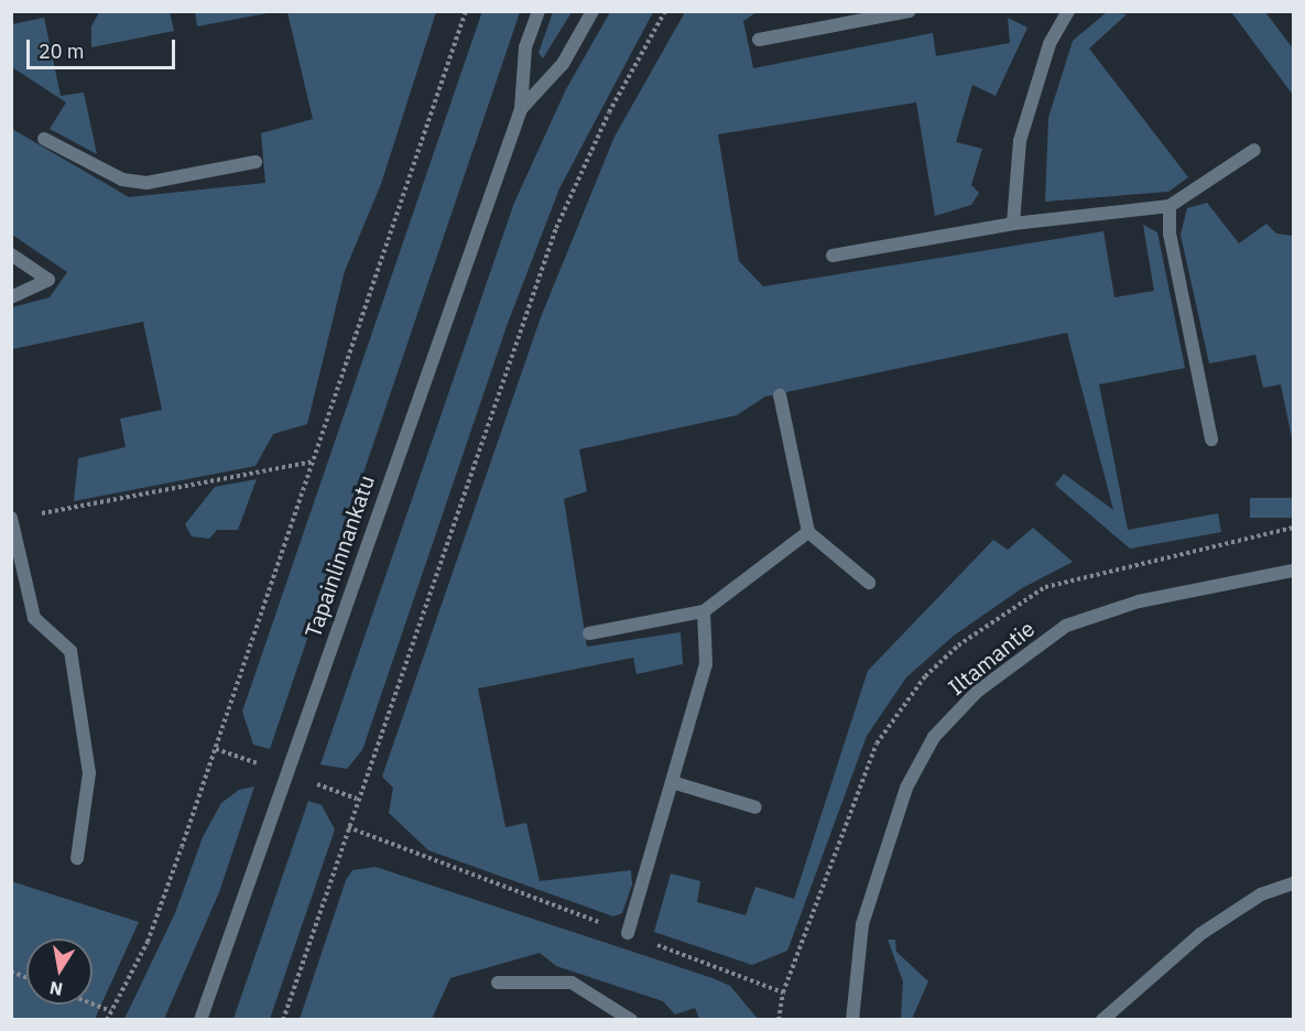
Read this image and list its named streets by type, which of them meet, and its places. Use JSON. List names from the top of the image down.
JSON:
{
  "streets": {
    "street": ["Tapainlinnankatu", "Iltamantie"]
  },
  "scale_bar": "20 m",
  "north": "bottom"
}
